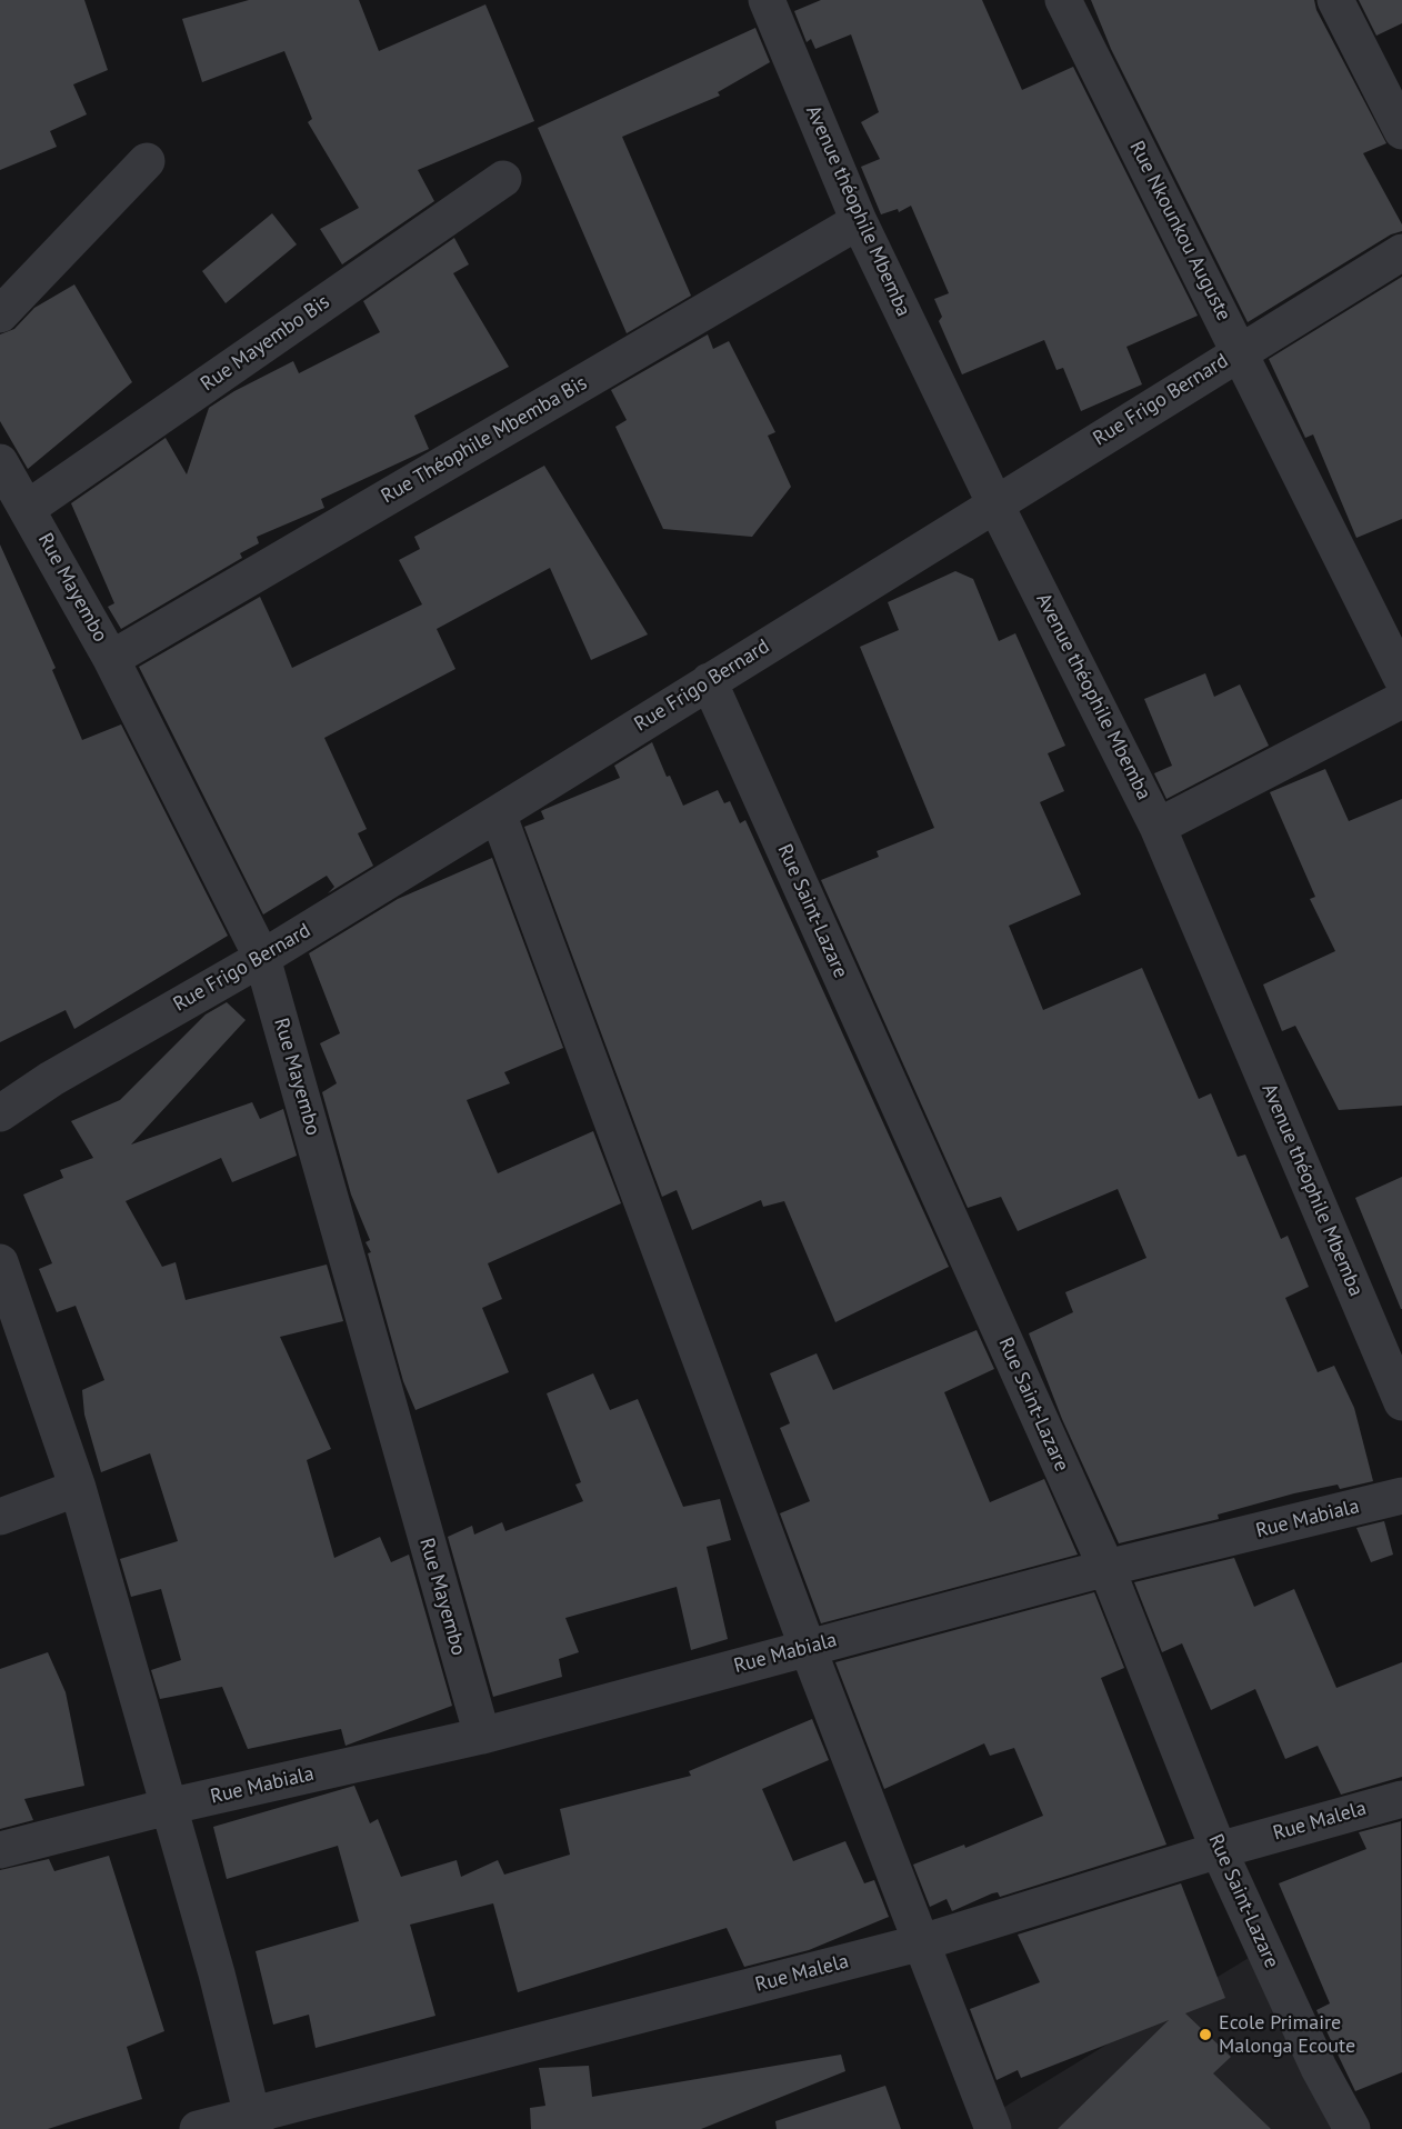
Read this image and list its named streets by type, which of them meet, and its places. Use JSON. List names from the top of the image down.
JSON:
{
  "streets": {
    "street": [
      "Avenue théophile Mbemba",
      "Rue Nkounkou Auguste",
      "Rue Mayembo Bis",
      "Rue Frigo Bernard",
      "Rue Théophile Mbemba Bis",
      "Rue Mayembo",
      "Rue Saint-Lazare",
      "Rue Mabiala",
      "Rue Malela"
    ]
  },
  "crossings": [
    ["Avenue théophile Mbemba", "Rue Frigo Bernard"],
    ["Avenue théophile Mbemba", "Rue Théophile Mbemba Bis"],
    ["Rue Nkounkou Auguste", "Rue Frigo Bernard"],
    ["Rue Mayembo Bis", "Rue Mayembo"],
    ["Rue Frigo Bernard", "Rue Mayembo"],
    ["Rue Frigo Bernard", "Rue Saint-Lazare"],
    ["Rue Théophile Mbemba Bis", "Rue Mayembo"],
    ["Rue Mayembo", "Rue Mabiala"],
    ["Rue Saint-Lazare", "Rue Mabiala"],
    ["Rue Saint-Lazare", "Rue Malela"]
  ],
  "places": ["Ecole Primaire Malonga Ecoute"]
}
